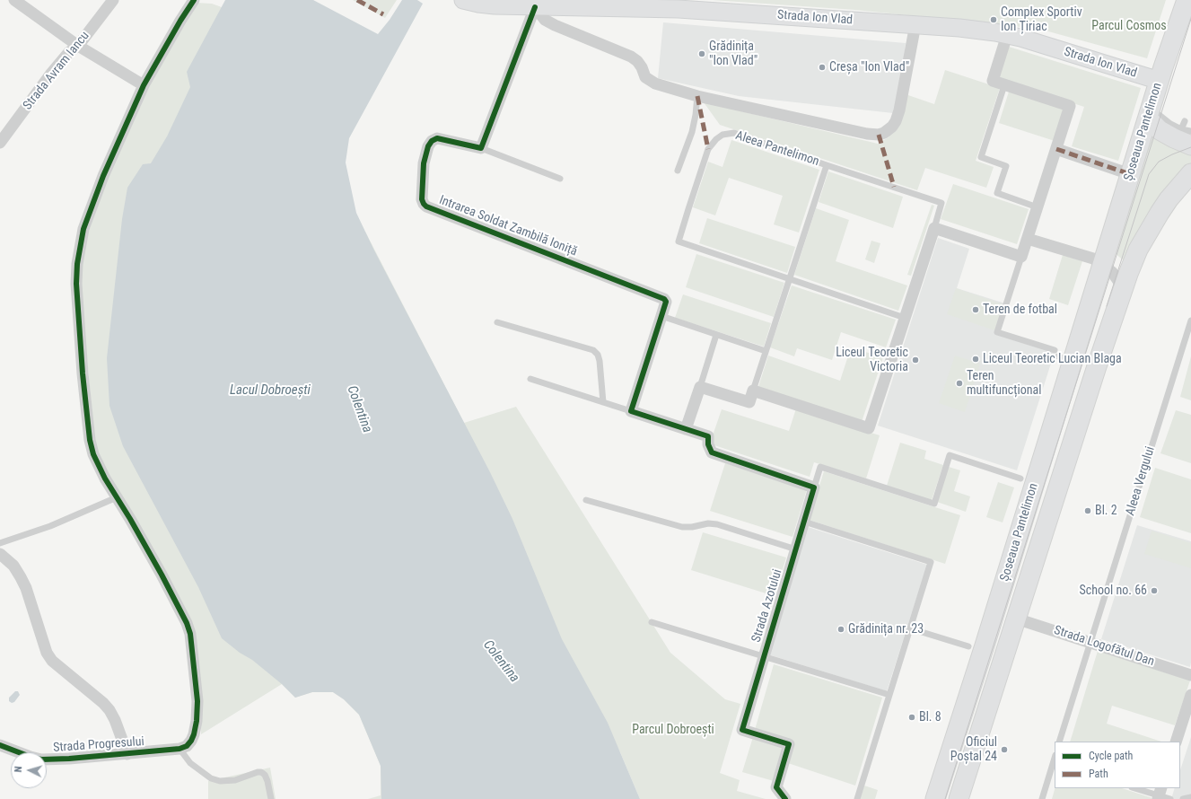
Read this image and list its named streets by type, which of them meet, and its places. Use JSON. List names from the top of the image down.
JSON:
{
  "streets": {
    "main road": ["Șoseaua Pantelimon"],
    "street": [
      "Strada Ion Vlad",
      "Strada Avram Iancu",
      "Aleea Pantelimon",
      "Intrarea Soldat Zambilă Ioniță",
      "Strada Azotului",
      "Strada Logofătul Dan",
      "Strada Progresului"
    ],
    "lane": ["Aleea Vergului"]
  },
  "crossings": [
    ["Strada Ion Vlad", "Șoseaua Pantelimon"],
    ["Șoseaua Pantelimon", "Strada Logofătul Dan"],
    ["Aleea Vergului", "Strada Logofătul Dan"]
  ],
  "water": ["Lacul Dobroești", "Colentina"],
  "parks": ["Parcul Cosmos", "Parcul Dobroești"],
  "places": [
    "Complex Sportiv Ion Țiriac",
    "Grădinița \"Ion Vlad\"",
    "Creșa \"Ion Vlad\"",
    "Teren de fotbal",
    "Liceul Teoretic Lucian Blaga",
    "Liceul Teoretic Victoria",
    "Teren multifuncțional",
    "Bl. 2",
    "School no. 66",
    "Grădinița nr. 23",
    "Bl. 8",
    "Oficiul Poștal 24"
  ],
  "legend": ["Cycle path", "Path"],
  "north": "left"
}
